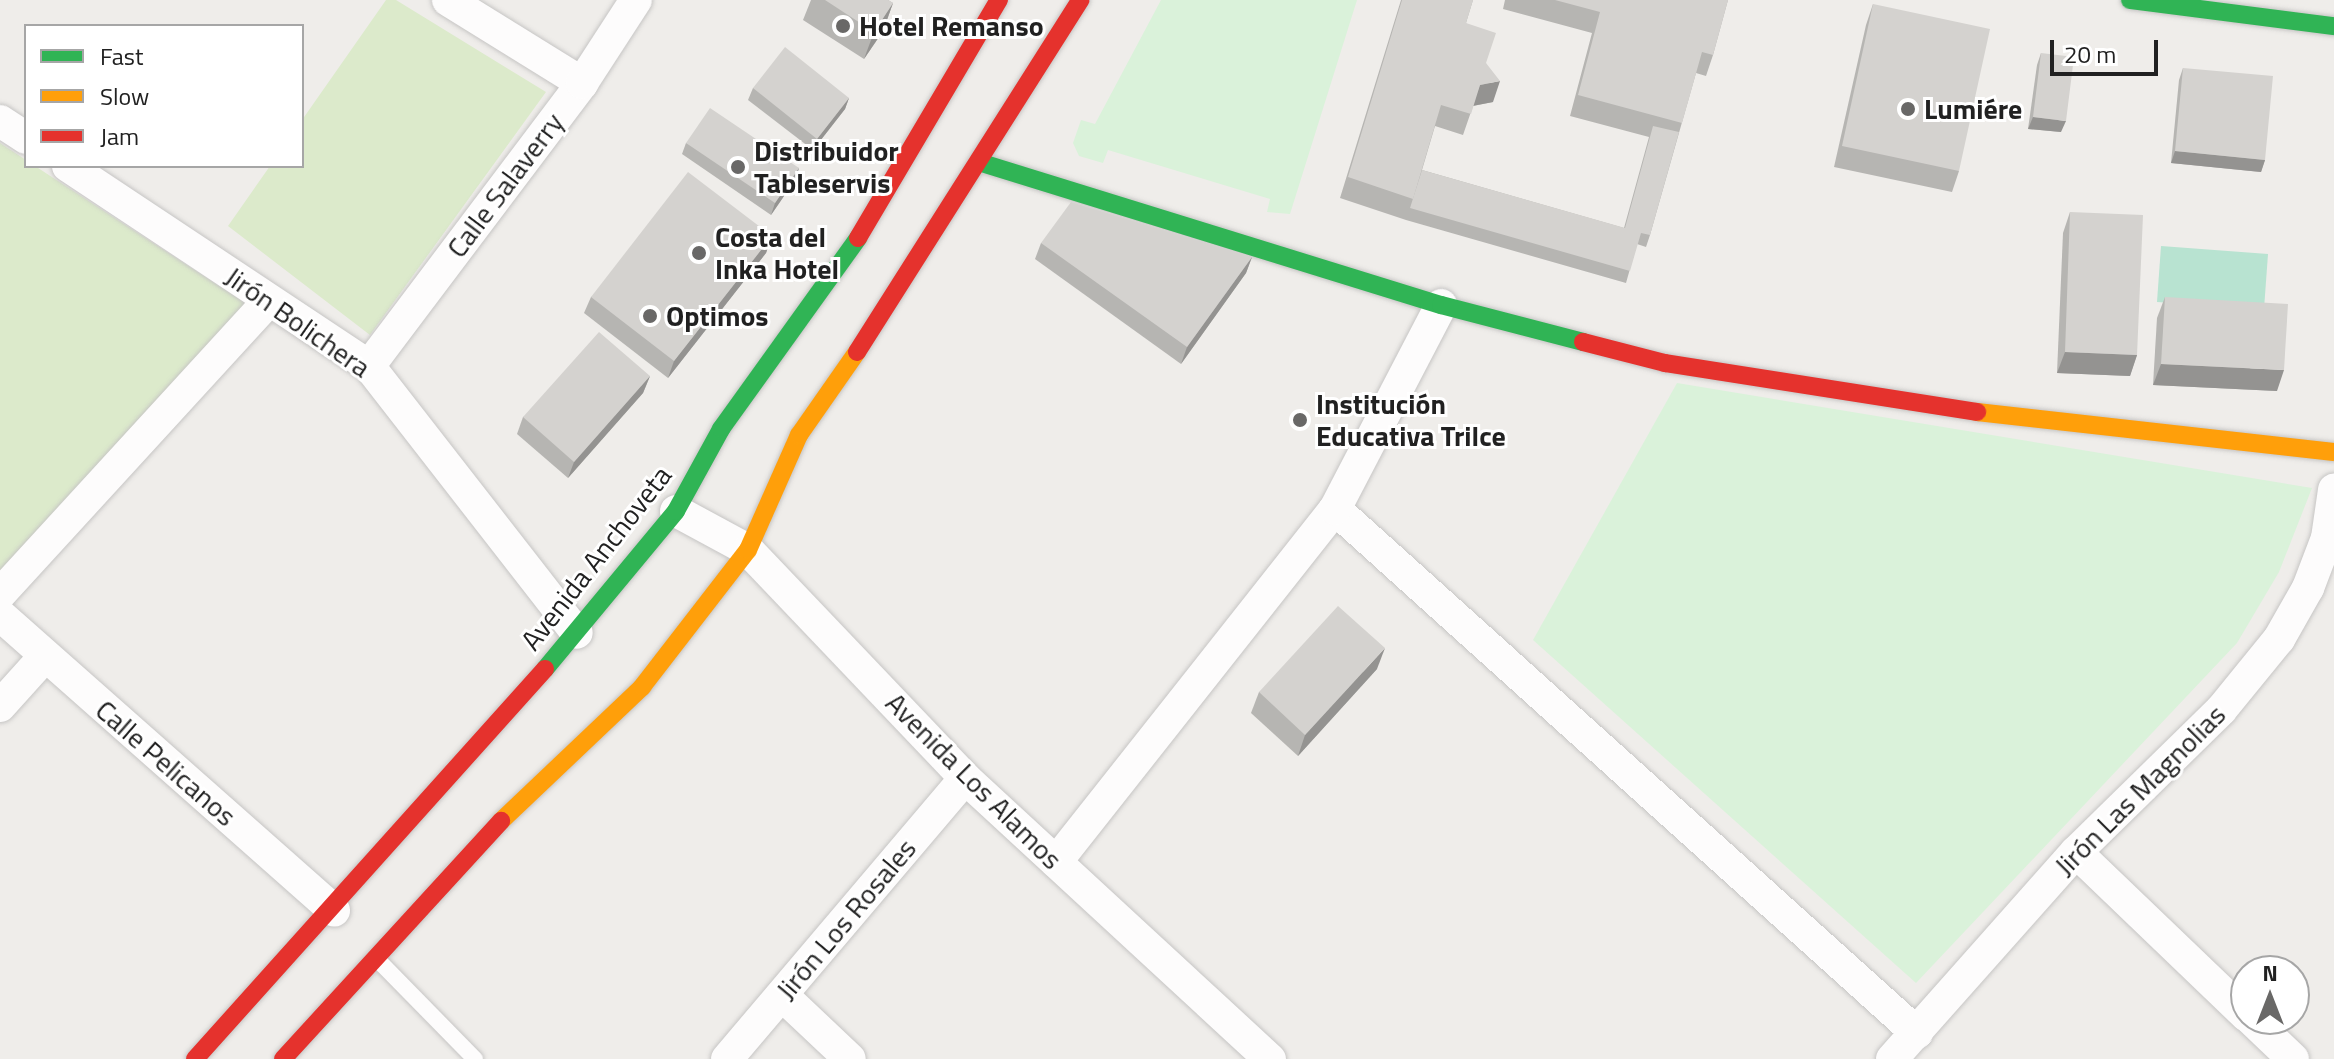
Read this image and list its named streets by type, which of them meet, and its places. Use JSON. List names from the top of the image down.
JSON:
{
  "streets": {
    "main road": ["Avenida Anchoveta"],
    "street": [
      "Calle Salaverry",
      "Jirón Bolichera",
      "Calle Pelicanos",
      "Avenida Los Alamos",
      "Jirón Las Magnolias",
      "Jirón Los Rosales"
    ]
  },
  "crossings": [
    ["Calle Salaverry", "Jirón Bolichera"],
    ["Jirón Bolichera", "Avenida Anchoveta"],
    ["Avenida Anchoveta", "Calle Pelicanos"],
    ["Avenida Anchoveta", "Avenida Los Alamos"],
    ["Avenida Los Alamos", "Jirón Los Rosales"]
  ],
  "places": [
    "Hotel Remanso",
    "Lumiére",
    "Distribuidor Tableservis",
    "Costa del Inka Hotel",
    "Optimos",
    "Institución Educativa Trilce"
  ],
  "legend": ["Fast", "Slow", "Jam"],
  "scale_bar": "20 m",
  "north": "top"
}
